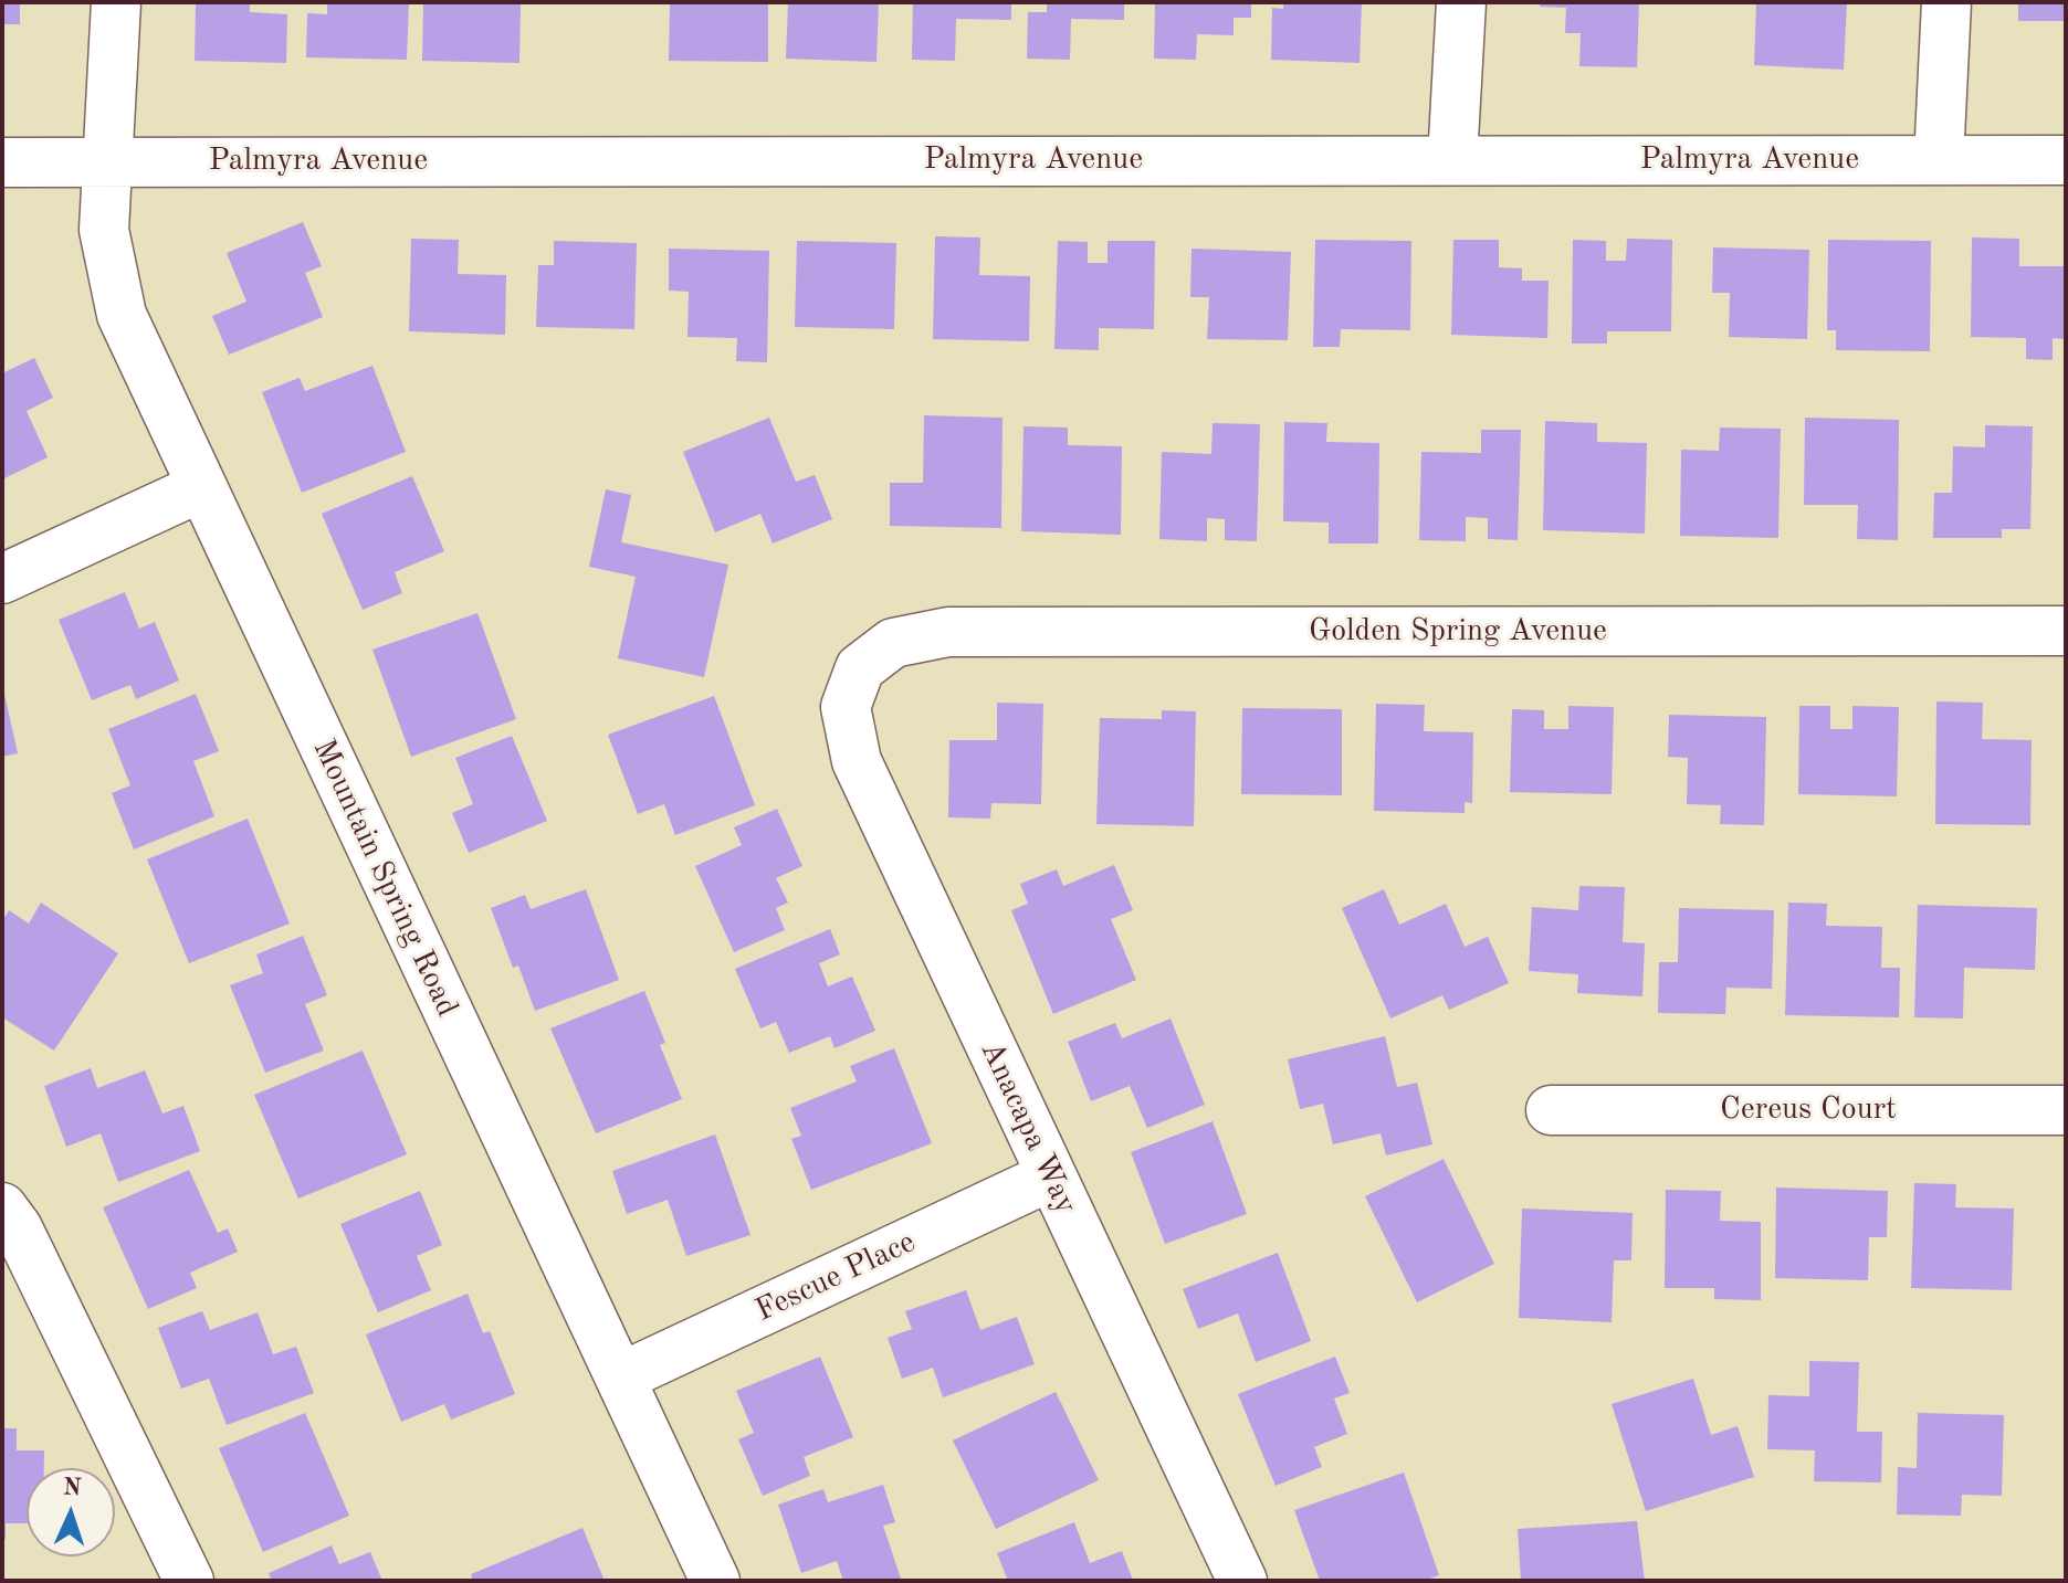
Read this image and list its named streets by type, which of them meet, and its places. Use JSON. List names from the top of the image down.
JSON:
{
  "streets": {
    "street": [
      "Palmyra Avenue",
      "Golden Spring Avenue",
      "Mountain Spring Road",
      "Cereus Court",
      "Anacapa Way",
      "Fescue Place"
    ]
  },
  "crossings": [
    ["Palmyra Avenue", "Mountain Spring Road"],
    ["Golden Spring Avenue", "Anacapa Way"],
    ["Mountain Spring Road", "Fescue Place"],
    ["Anacapa Way", "Fescue Place"]
  ],
  "north": "top"
}
